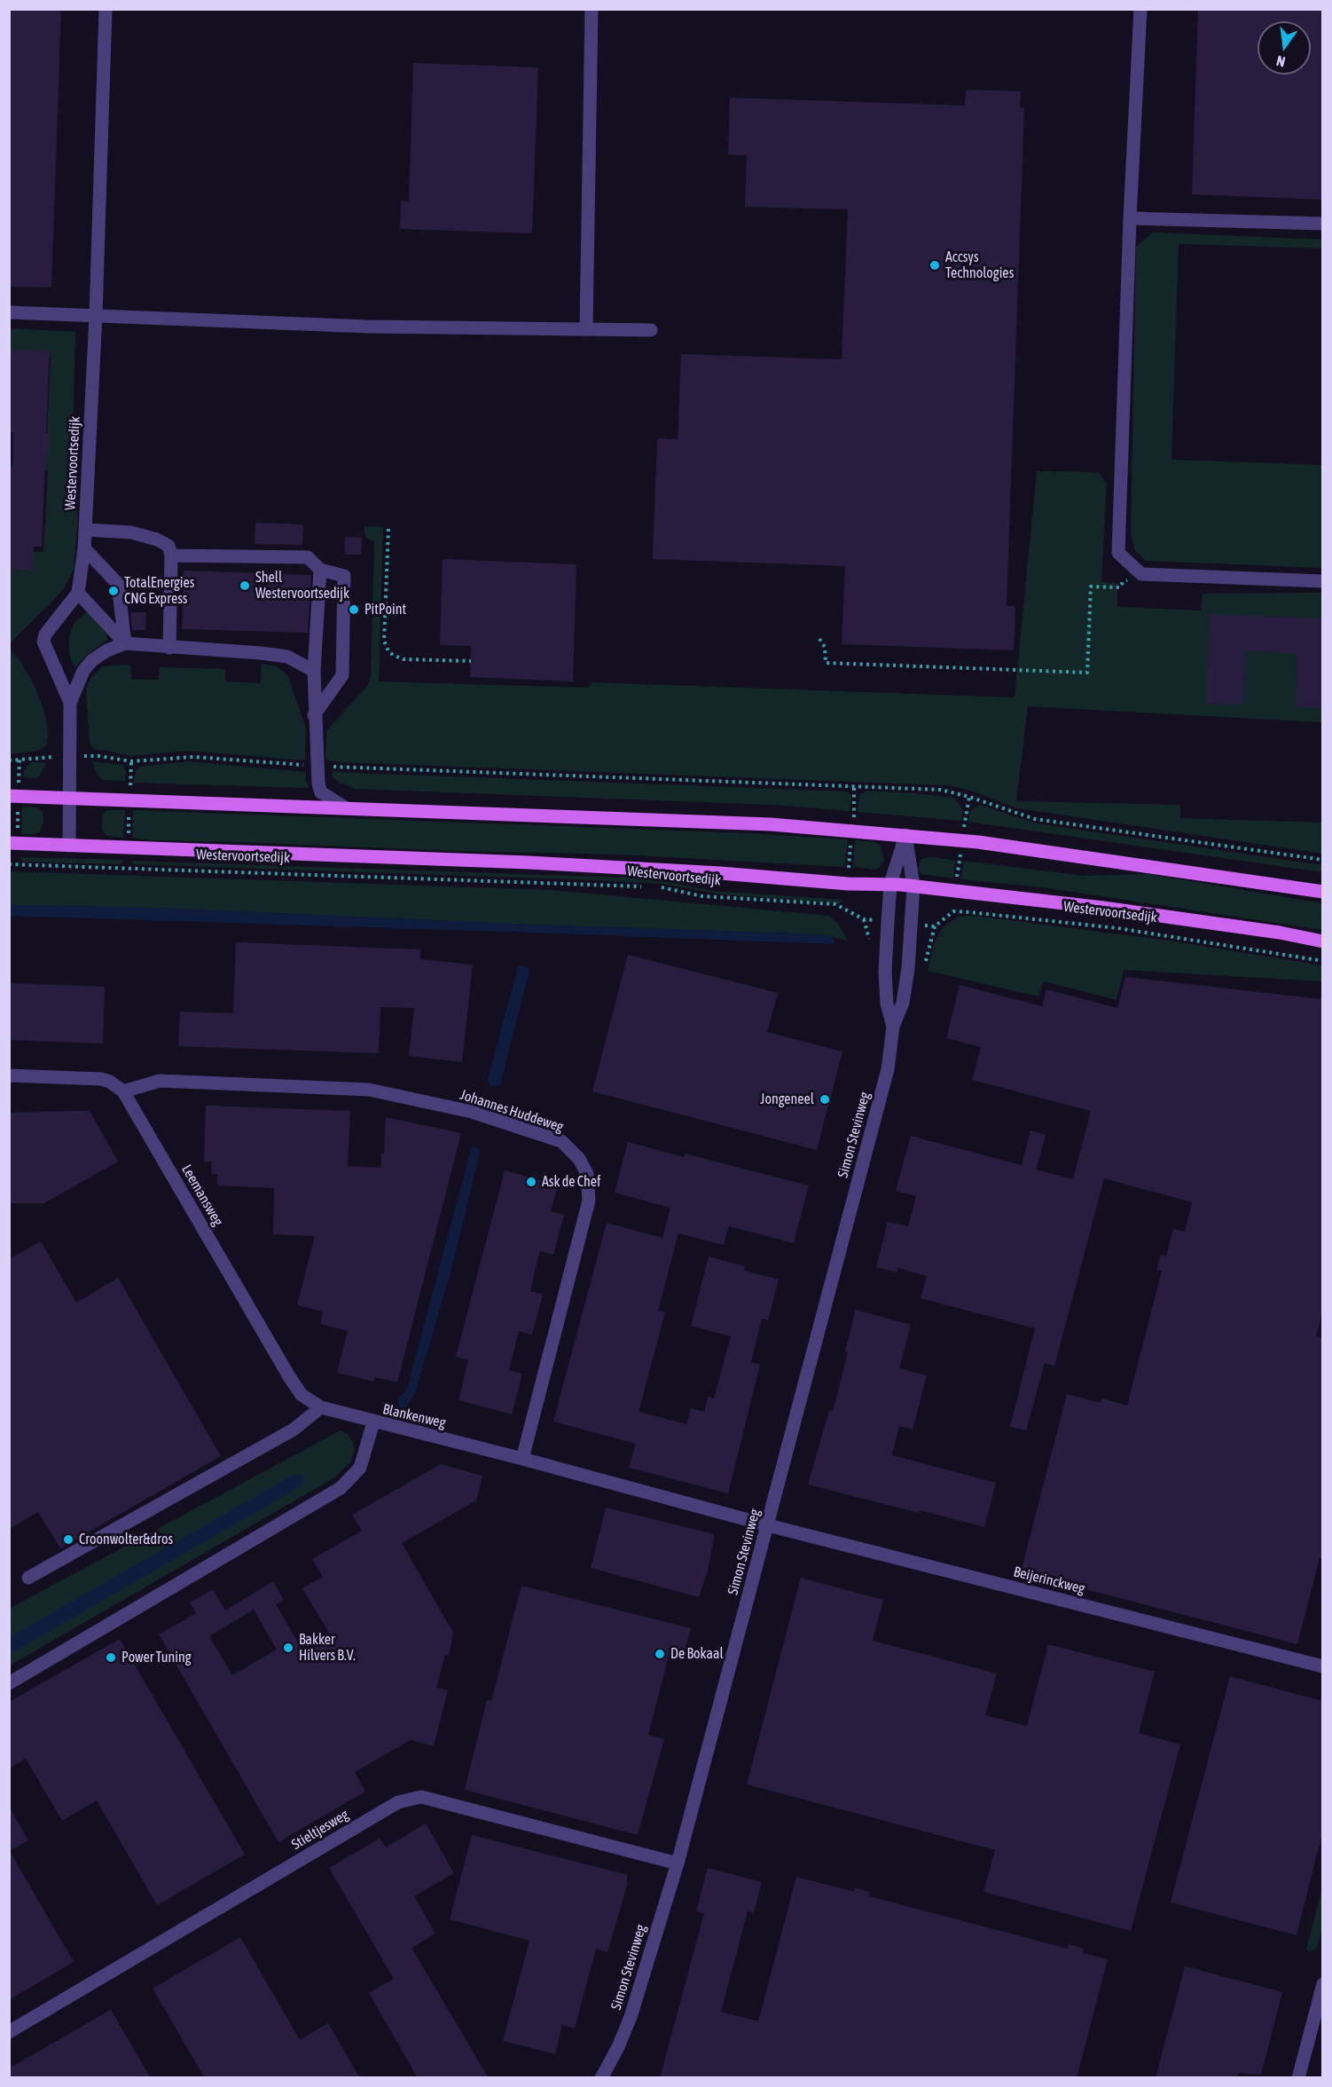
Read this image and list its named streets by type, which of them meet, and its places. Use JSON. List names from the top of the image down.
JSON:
{
  "streets": {
    "main road": ["Westervoortsedijk"],
    "street": [
      "Johannes Huddeweg",
      "Simon Stevinweg",
      "Leemansweg",
      "Blankenweg",
      "Beijerinckweg",
      "Stieltjesweg"
    ]
  },
  "crossings": [
    ["Westervoortsedijk", "Simon Stevinweg"],
    ["Johannes Huddeweg", "Leemansweg"],
    ["Johannes Huddeweg", "Blankenweg"],
    ["Simon Stevinweg", "Blankenweg"],
    ["Simon Stevinweg", "Beijerinckweg"],
    ["Simon Stevinweg", "Stieltjesweg"],
    ["Leemansweg", "Blankenweg"],
    ["Blankenweg", "Beijerinckweg"]
  ],
  "places": [
    "Accsys Technologies",
    "Shell Westervoortsedijk",
    "TotalEnergies CNG Express",
    "PitPoint",
    "Jongeneel",
    "Ask de Chef",
    "Croonwolter&dros",
    "Bakker Hilvers B.V.",
    "De Bokaal",
    "Power Tuning"
  ],
  "north": "bottom"
}
